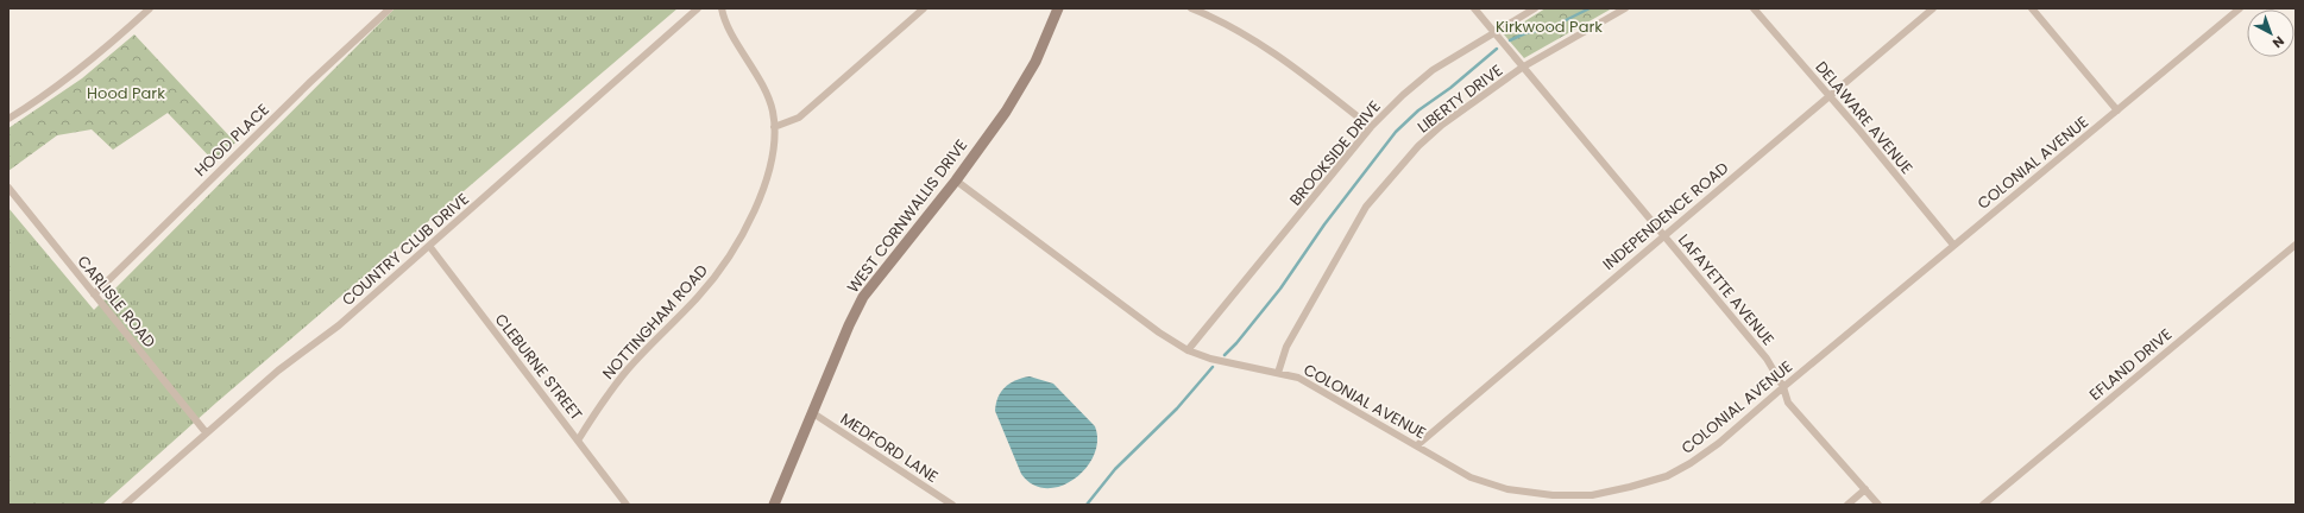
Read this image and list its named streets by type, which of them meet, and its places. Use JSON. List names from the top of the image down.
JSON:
{
  "streets": {
    "street": [
      "LIBERTY DRIVE",
      "DELAWARE AVENUE",
      "HOOD PLACE",
      "BROOKSIDE DRIVE",
      "COLONIAL AVENUE",
      "WEST CORNWALLIS DRIVE",
      "INDEPENDENCE ROAD",
      "COUNTRY CLUB DRIVE",
      "LAFAYETTE AVENUE",
      "CARLISLE ROAD",
      "NOTTINGHAM ROAD",
      "EFLAND DRIVE",
      "CLEBURNE STREET",
      "MEDFORD LANE"
    ]
  },
  "crossings": [
    ["LIBERTY DRIVE", "COLONIAL AVENUE"],
    ["LIBERTY DRIVE", "LAFAYETTE AVENUE"],
    ["DELAWARE AVENUE", "COLONIAL AVENUE"],
    ["DELAWARE AVENUE", "INDEPENDENCE ROAD"],
    ["HOOD PLACE", "CARLISLE ROAD"],
    ["BROOKSIDE DRIVE", "COLONIAL AVENUE"],
    ["BROOKSIDE DRIVE", "LAFAYETTE AVENUE"],
    ["COLONIAL AVENUE", "WEST CORNWALLIS DRIVE"],
    ["COLONIAL AVENUE", "INDEPENDENCE ROAD"],
    ["COLONIAL AVENUE", "LAFAYETTE AVENUE"],
    ["WEST CORNWALLIS DRIVE", "MEDFORD LANE"],
    ["INDEPENDENCE ROAD", "LAFAYETTE AVENUE"],
    ["COUNTRY CLUB DRIVE", "CARLISLE ROAD"],
    ["COUNTRY CLUB DRIVE", "CLEBURNE STREET"],
    ["NOTTINGHAM ROAD", "CLEBURNE STREET"]
  ],
  "parks": ["Kirkwood Park", "Hood Park"],
  "north": "bottom right"
}
